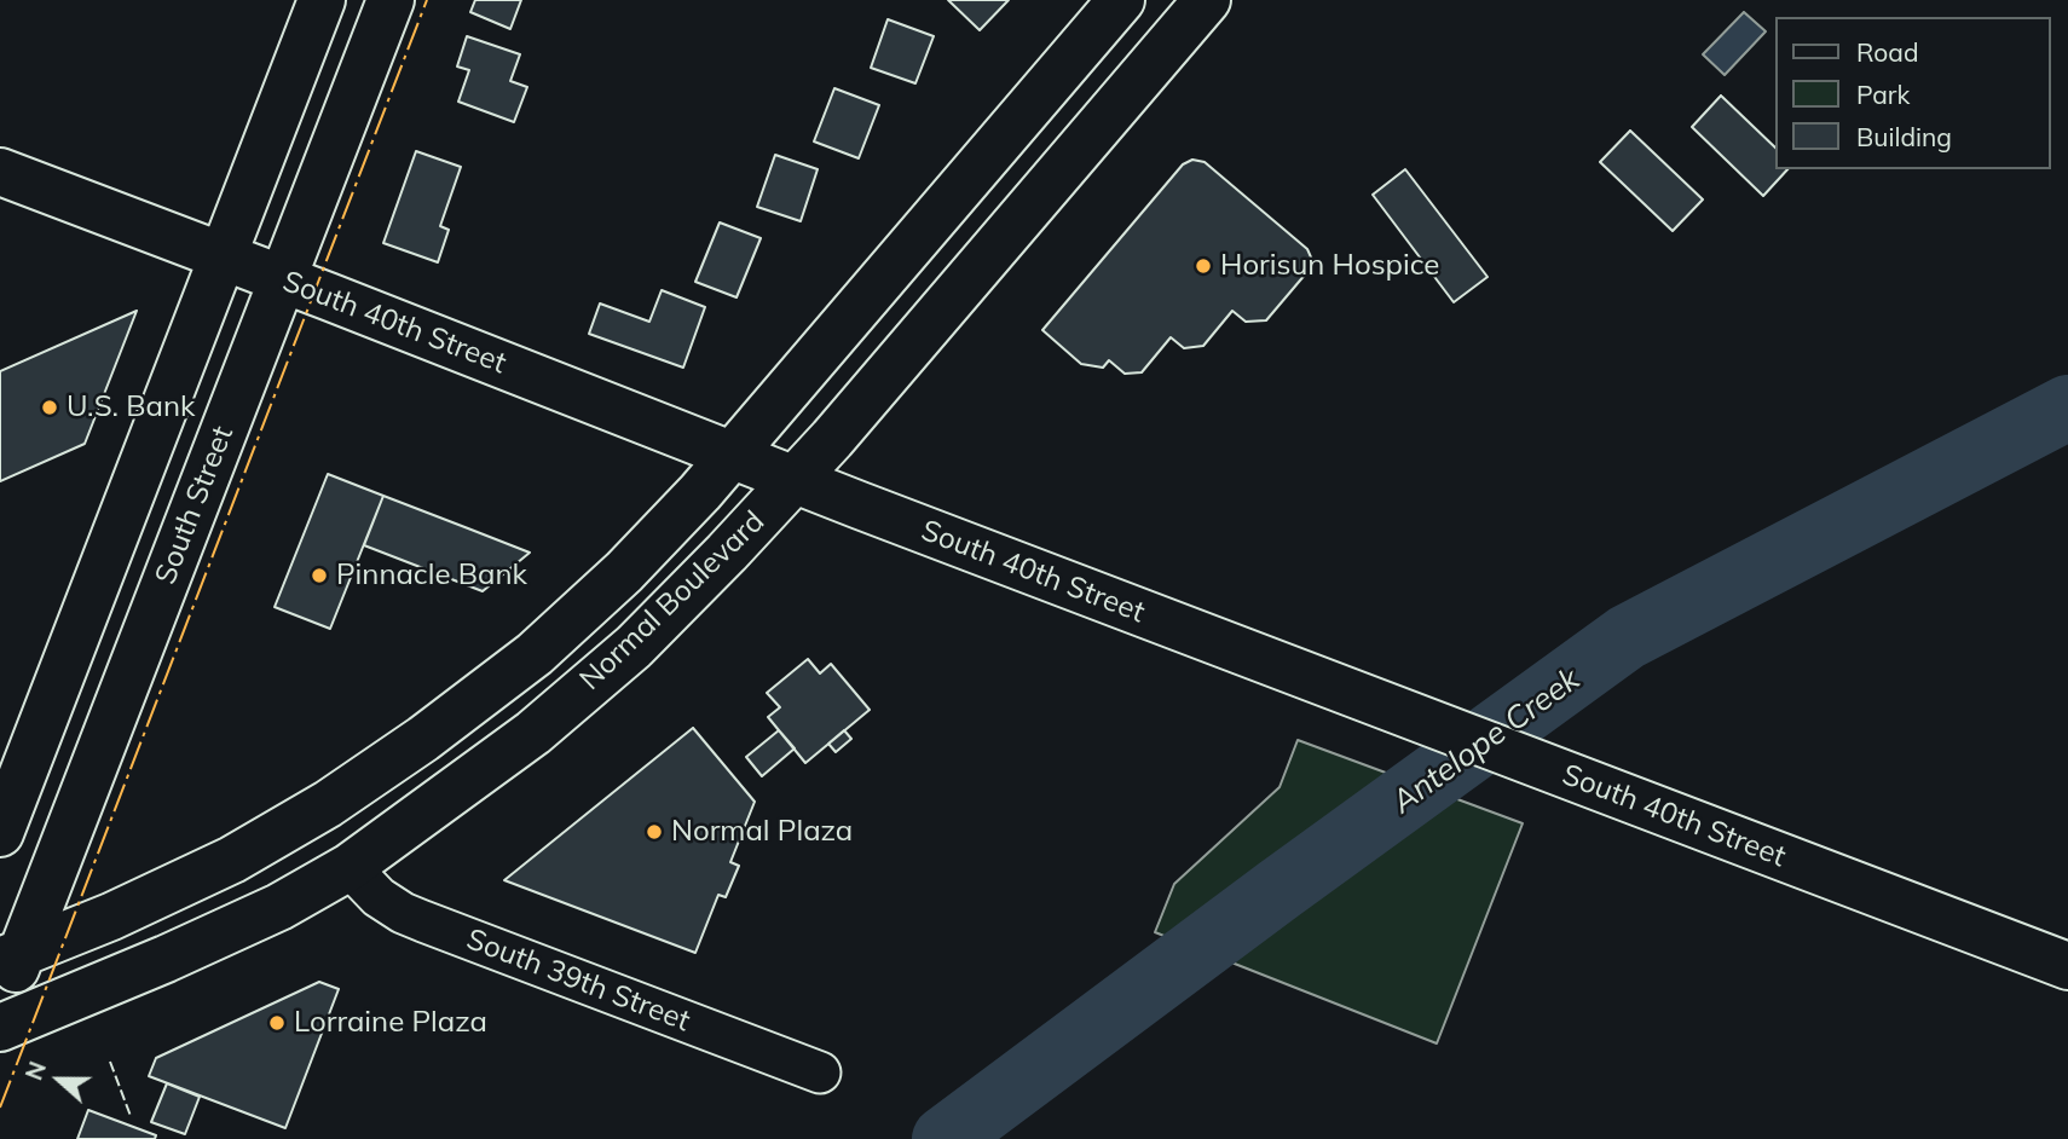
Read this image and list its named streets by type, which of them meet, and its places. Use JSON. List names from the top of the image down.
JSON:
{
  "streets": {
    "main road": ["South 40th Street", "South Street", "Normal Boulevard"],
    "street": ["South 39th Street"]
  },
  "crossings": [
    ["South 40th Street", "South Street"],
    ["South 40th Street", "Normal Boulevard"],
    ["South Street", "Normal Boulevard"],
    ["Normal Boulevard", "South 39th Street"]
  ],
  "water": ["Antelope Creek"],
  "places": [
    "Horisun Hospice",
    "U.S. Bank",
    "Pinnacle Bank",
    "Normal Plaza",
    "Lorraine Plaza"
  ],
  "legend": ["Road", "Park", "Building"],
  "north": "left"
}
